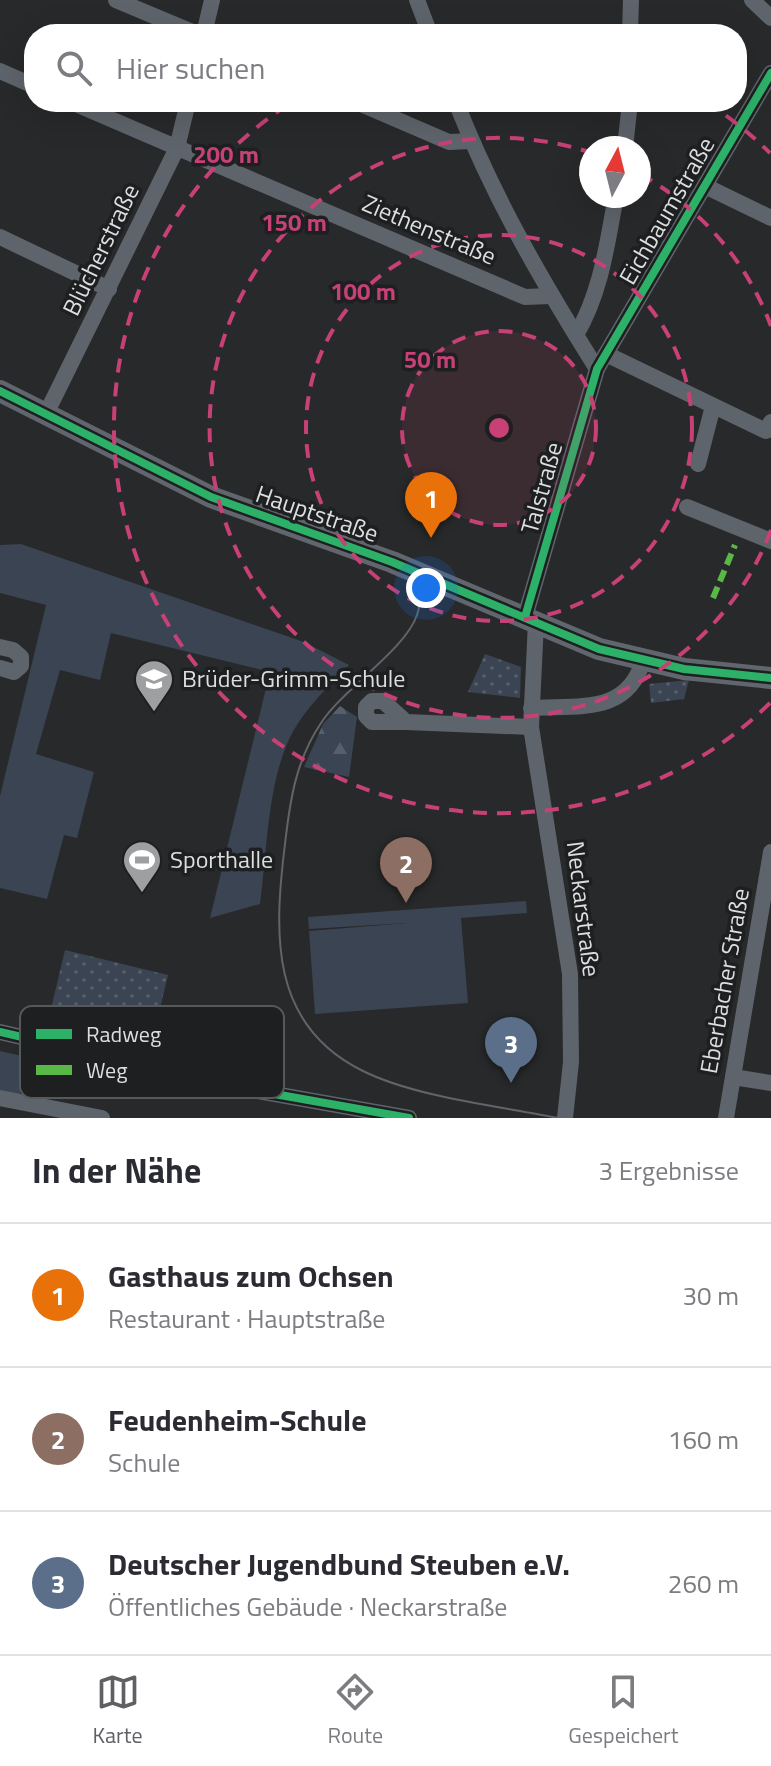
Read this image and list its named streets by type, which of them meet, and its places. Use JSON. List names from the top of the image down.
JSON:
{
  "streets": {
    "street": [
      "Eichbaumstraße",
      "Ziethenstraße",
      "Blücherstraße",
      "Talstraße",
      "Hauptstraße",
      "Neckarstraße",
      "Eberbacher Straße"
    ]
  },
  "crossings": [
    ["Eichbaumstraße", "Talstraße"],
    ["Ziethenstraße", "Blücherstraße"],
    ["Blücherstraße", "Hauptstraße"],
    ["Talstraße", "Hauptstraße"],
    ["Talstraße", "Neckarstraße"],
    ["Hauptstraße", "Neckarstraße"]
  ],
  "places": {
    "school or university": ["Brüder-Grimm-Schule"],
    "sports": ["Sporthalle"]
  },
  "legend": ["Radweg", "Weg"],
  "north": "top",
  "page": {
    "search": "Hier suchen",
    "pins": ["1", "2", "3"],
    "heading": ["In der Nähe", "3 Ergebnisse"],
    "list": [
      {
        "mark": "1",
        "name": "Gasthaus zum Ochsen",
        "note": "Restaurant · Hauptstraße",
        "value": "30 m"
      },
      {
        "mark": "2",
        "name": "Feudenheim-Schule",
        "note": "Schule",
        "value": "160 m"
      },
      {
        "mark": "3",
        "name": "Deutscher Jugendbund Steuben e.V.",
        "note": "Öffentliches Gebäude · Neckarstraße",
        "value": "260 m"
      }
    ],
    "nav": ["Karte", "Route", "Gespeichert"]
  },
  "rings": [
    "200 m",
    "150 m",
    "100 m",
    "50 m"
  ]
}
